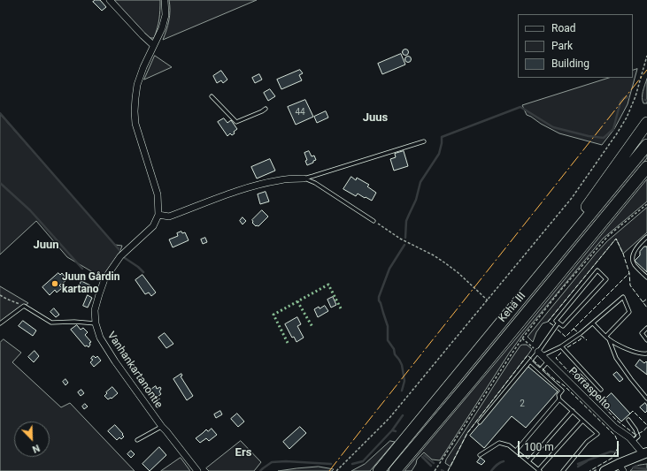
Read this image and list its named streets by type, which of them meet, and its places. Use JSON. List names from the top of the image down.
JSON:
{
  "streets": {
    "highway": ["Kehä III"],
    "street": ["Vanhankartanontie", "Porraspelto"]
  },
  "districts": ["Juus", "Juun", "Ers"],
  "places": ["Juun Gårdin kartano"],
  "house_numbers": ["44", "2"],
  "legend": ["Road", "Park", "Building"],
  "scale_bar": "100 m",
  "north": "bottom right"
}
